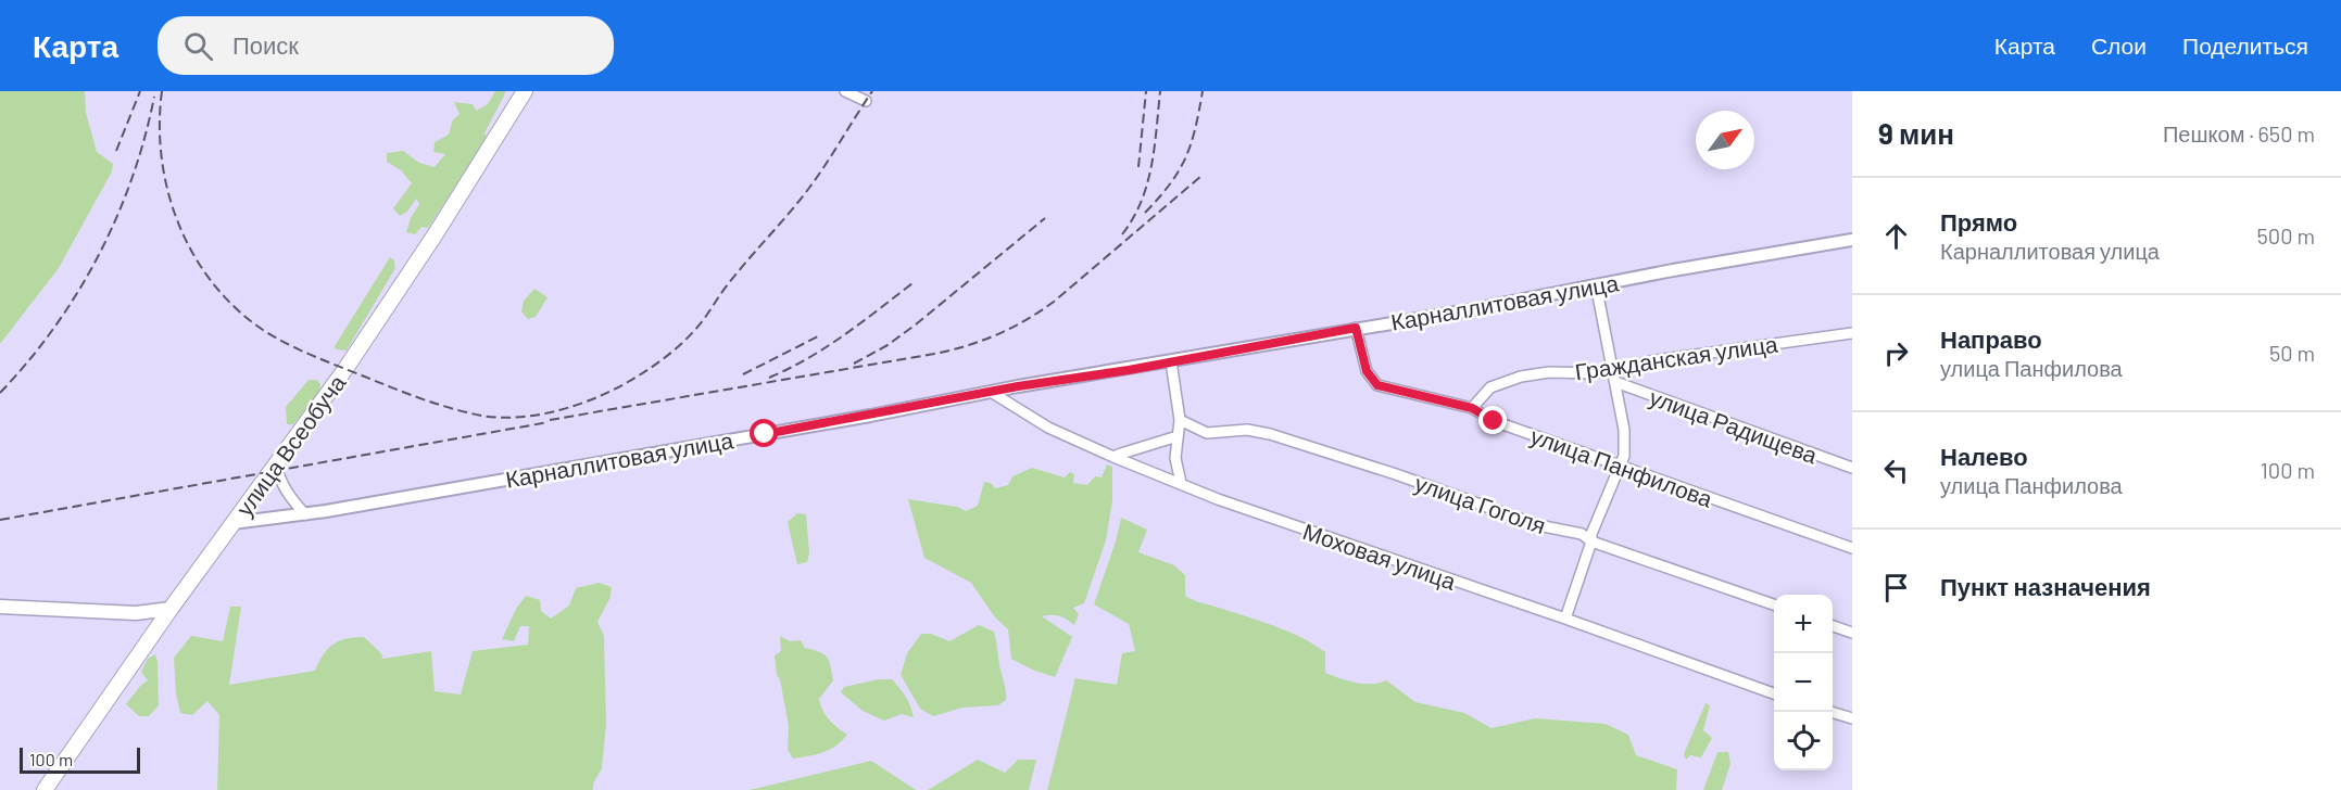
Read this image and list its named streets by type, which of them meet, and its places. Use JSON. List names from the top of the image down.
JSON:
{
  "streets": {
    "main road": ["улица Всеобуча"],
    "street": [
      "Карналлитовая улица",
      "Гражданская улица",
      "улица Радищева",
      "улица Панфилова",
      "улица Гоголя",
      "Моховая улица"
    ]
  },
  "crossings": [
    ["Карналлитовая улица", "улица Всеобуча"],
    ["Карналлитовая улица", "улица Панфилова"],
    ["Карналлитовая улица", "Моховая улица"],
    ["Гражданская улица", "улица Панфилова"]
  ],
  "scale_bar": "100 m",
  "north": "top right",
  "page": {
    "header": "Карта",
    "search": "Поиск",
    "nav": ["Карта", "Слои", "Поделиться"],
    "heading": ["9 мин", "Пешком · 650 m"],
    "list": [
      ["Прямо", "Карналлитовая улица", "500 m"],
      ["Направо", "улица Панфилова", "50 m"],
      ["Налево", "улица Панфилова", "100 m"],
      "Пункт назначения"
    ],
    "map_buttons": ["+", "−"],
    "scale": "100 m"
  }
}
